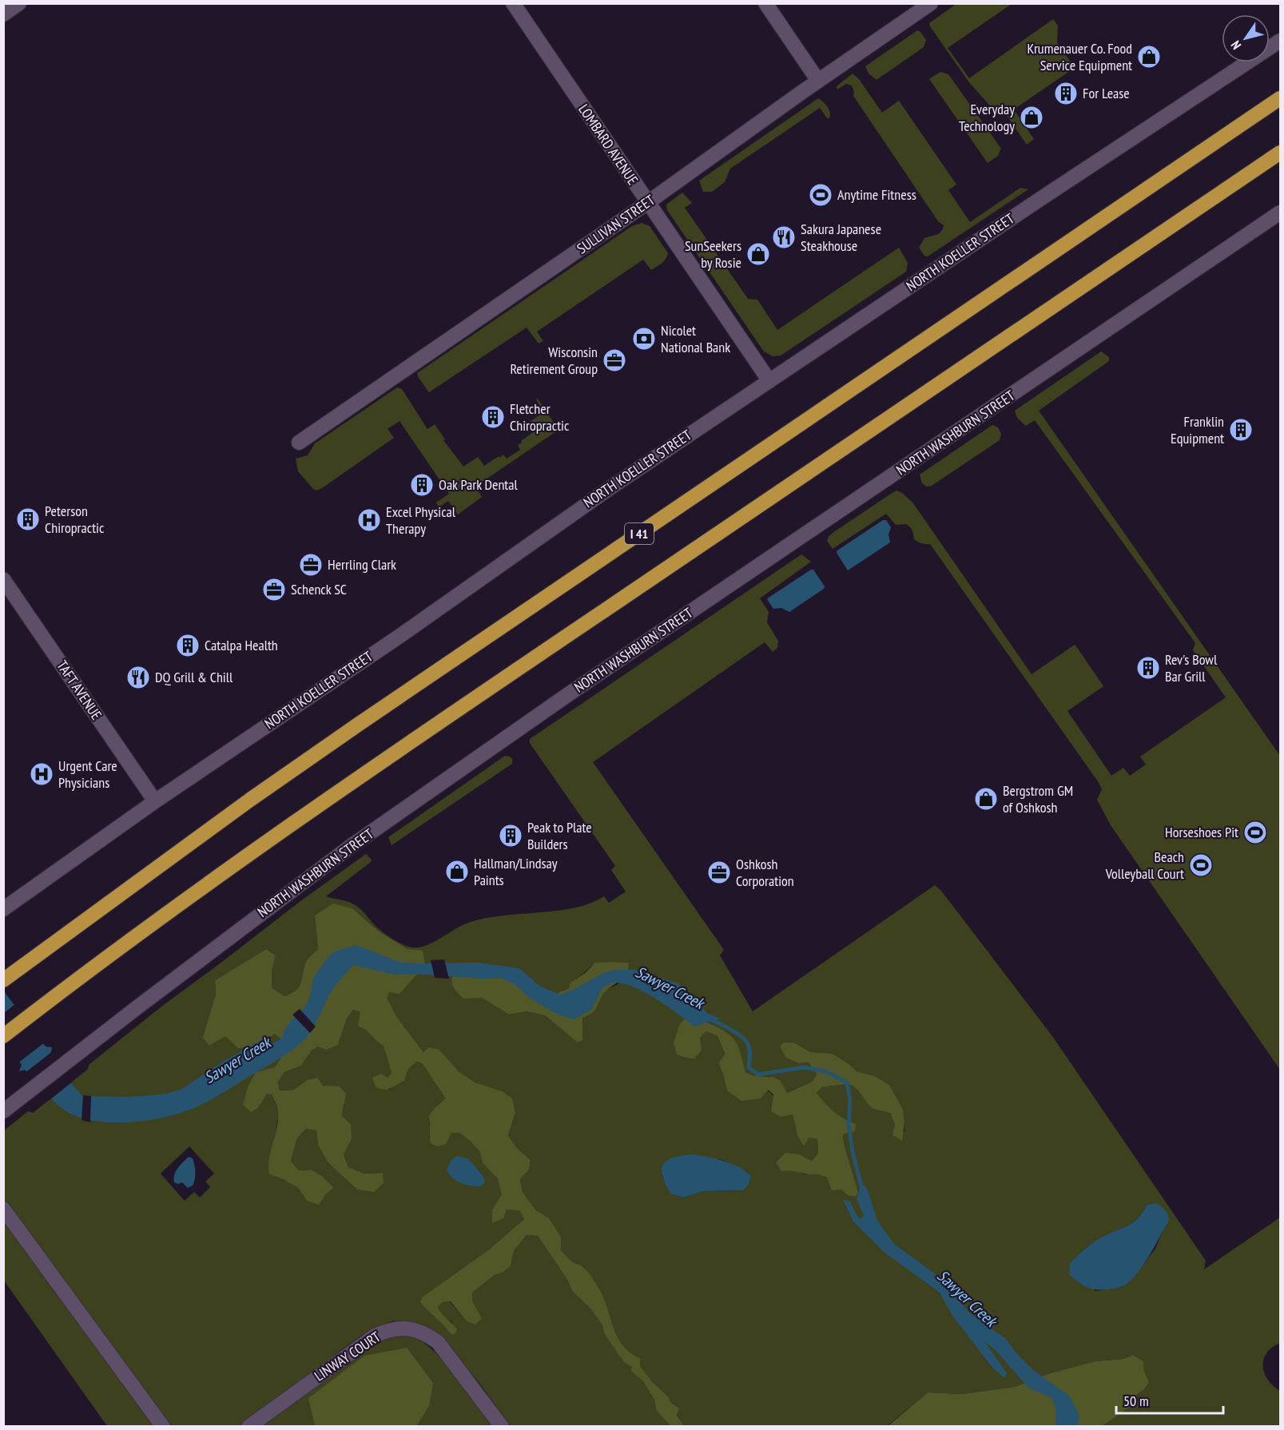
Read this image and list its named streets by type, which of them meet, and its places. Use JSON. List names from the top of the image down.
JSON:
{
  "streets": {
    "highway": ["I 41"],
    "street": [
      "LOMBARD AVENUE",
      "SULLIVAN STREET",
      "NORTH KOELLER STREET",
      "NORTH WASHBURN STREET",
      "TAFT AVENUE",
      "LINWAY COURT"
    ]
  },
  "crossings": [
    ["LOMBARD AVENUE", "SULLIVAN STREET"],
    ["LOMBARD AVENUE", "NORTH KOELLER STREET"],
    ["NORTH KOELLER STREET", "TAFT AVENUE"]
  ],
  "water": ["Sawyer Creek"],
  "places": {
    "shop": [
      "Krumenauer Co. Food Service Equipment",
      "Everyday Technology",
      "SunSeekers by Rosie",
      "Bergstrom GM of Oshkosh",
      "Hallman/Lindsay Paints"
    ],
    "building": [
      "For Lease",
      "Fletcher Chiropractic",
      "Franklin Equipment",
      "Oak Park Dental",
      "Peterson Chiropractic",
      "Catalpa Health",
      "Rev's Bowl Bar Grill",
      "Peak to Plate Builders"
    ],
    "sports": ["Anytime Fitness", "Horseshoes Pit", "Beach Volleyball Court"],
    "restaurant": ["Sakura Japanese Steakhouse", "DQ Grill & Chill"],
    "bank": ["Nicolet National Bank"],
    "office": [
      "Wisconsin Retirement Group",
      "Herrling Clark",
      "Schenck SC",
      "Oshkosh Corporation"
    ],
    "hospital": ["Excel Physical Therapy", "Urgent Care Physicians"]
  },
  "scale_bar": "50 m",
  "north": "bottom left"
}
